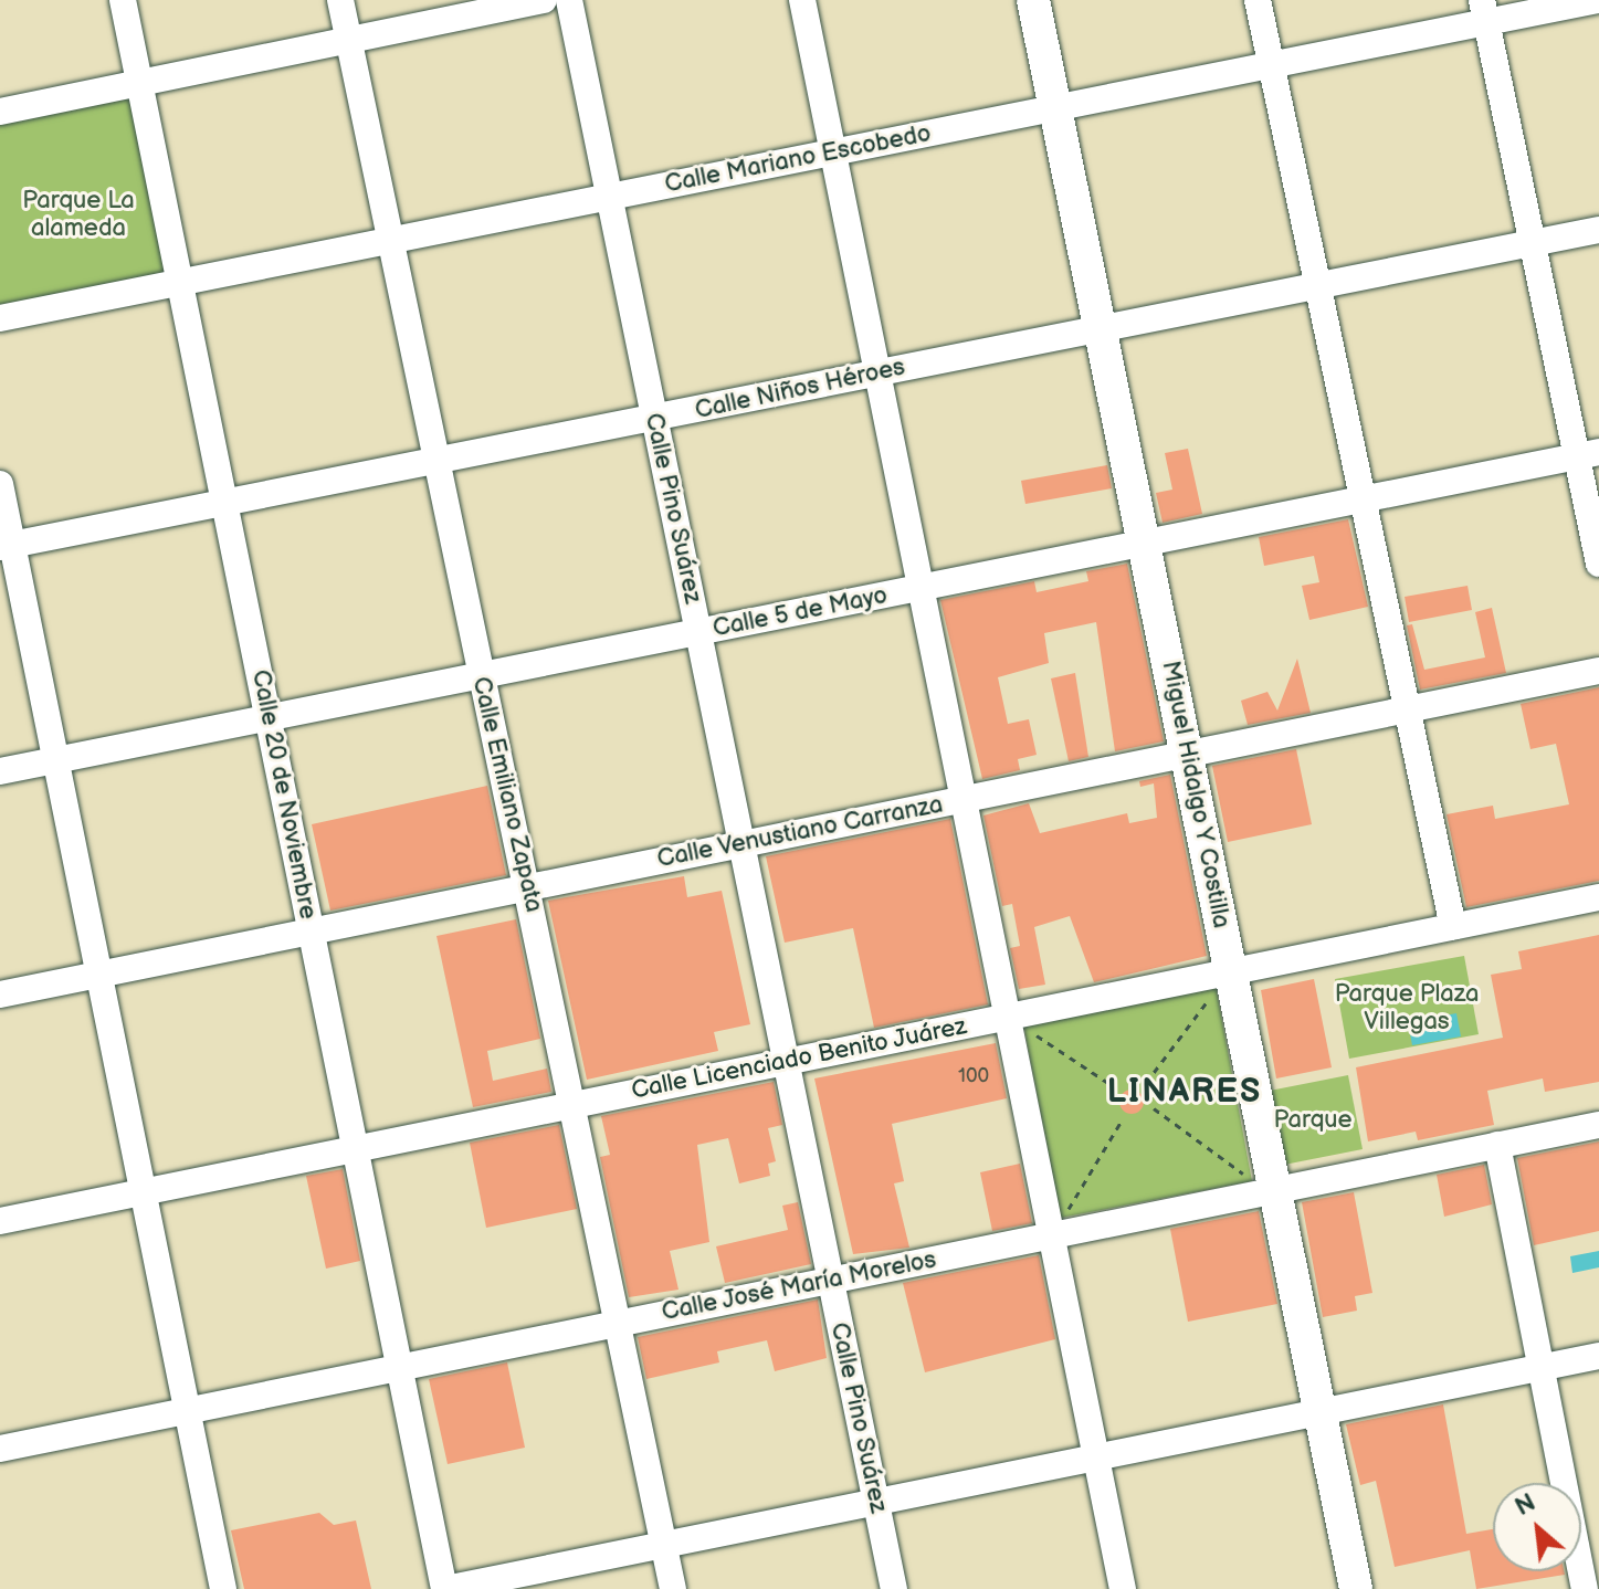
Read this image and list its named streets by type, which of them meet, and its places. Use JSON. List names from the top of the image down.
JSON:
{
  "streets": {
    "main road": ["Miguel Hidalgo Y Costilla"],
    "street": [
      "Calle Mariano Escobedo",
      "Calle Niños Héroes",
      "Calle Pino Suárez",
      "Calle 5 de Mayo",
      "Calle 20 de Noviembre",
      "Calle Emiliano Zapata",
      "Calle Venustiano Carranza",
      "Calle Licenciado Benito Juárez",
      "Calle José María Morelos"
    ]
  },
  "crossings": [
    ["Calle Mariano Escobedo", "Calle Pino Suárez"],
    ["Calle Mariano Escobedo", "Calle 20 de Noviembre"],
    ["Calle Mariano Escobedo", "Calle Emiliano Zapata"],
    ["Calle Mariano Escobedo", "Miguel Hidalgo Y Costilla"],
    ["Calle Niños Héroes", "Calle Pino Suárez"],
    ["Calle Niños Héroes", "Calle 20 de Noviembre"],
    ["Calle Niños Héroes", "Calle Emiliano Zapata"],
    ["Calle Niños Héroes", "Miguel Hidalgo Y Costilla"],
    ["Calle Pino Suárez", "Calle 5 de Mayo"],
    ["Calle Pino Suárez", "Calle Venustiano Carranza"],
    ["Calle Pino Suárez", "Calle Licenciado Benito Juárez"],
    ["Calle Pino Suárez", "Calle José María Morelos"],
    ["Calle 5 de Mayo", "Calle 20 de Noviembre"],
    ["Calle 5 de Mayo", "Calle Emiliano Zapata"],
    ["Calle 5 de Mayo", "Miguel Hidalgo Y Costilla"],
    ["Calle 20 de Noviembre", "Calle Venustiano Carranza"],
    ["Calle 20 de Noviembre", "Calle Licenciado Benito Juárez"],
    ["Calle 20 de Noviembre", "Calle José María Morelos"],
    ["Calle Emiliano Zapata", "Calle Venustiano Carranza"],
    ["Calle Emiliano Zapata", "Calle Licenciado Benito Juárez"],
    ["Calle Emiliano Zapata", "Calle José María Morelos"],
    ["Miguel Hidalgo Y Costilla", "Calle Venustiano Carranza"],
    ["Miguel Hidalgo Y Costilla", "Calle Licenciado Benito Juárez"],
    ["Miguel Hidalgo Y Costilla", "Calle José María Morelos"]
  ],
  "districts": ["LINARES"],
  "parks": ["Parque La alameda", "Parque Plaza Villegas", "Parque"],
  "house_numbers": ["100"],
  "north": "top left"
}
